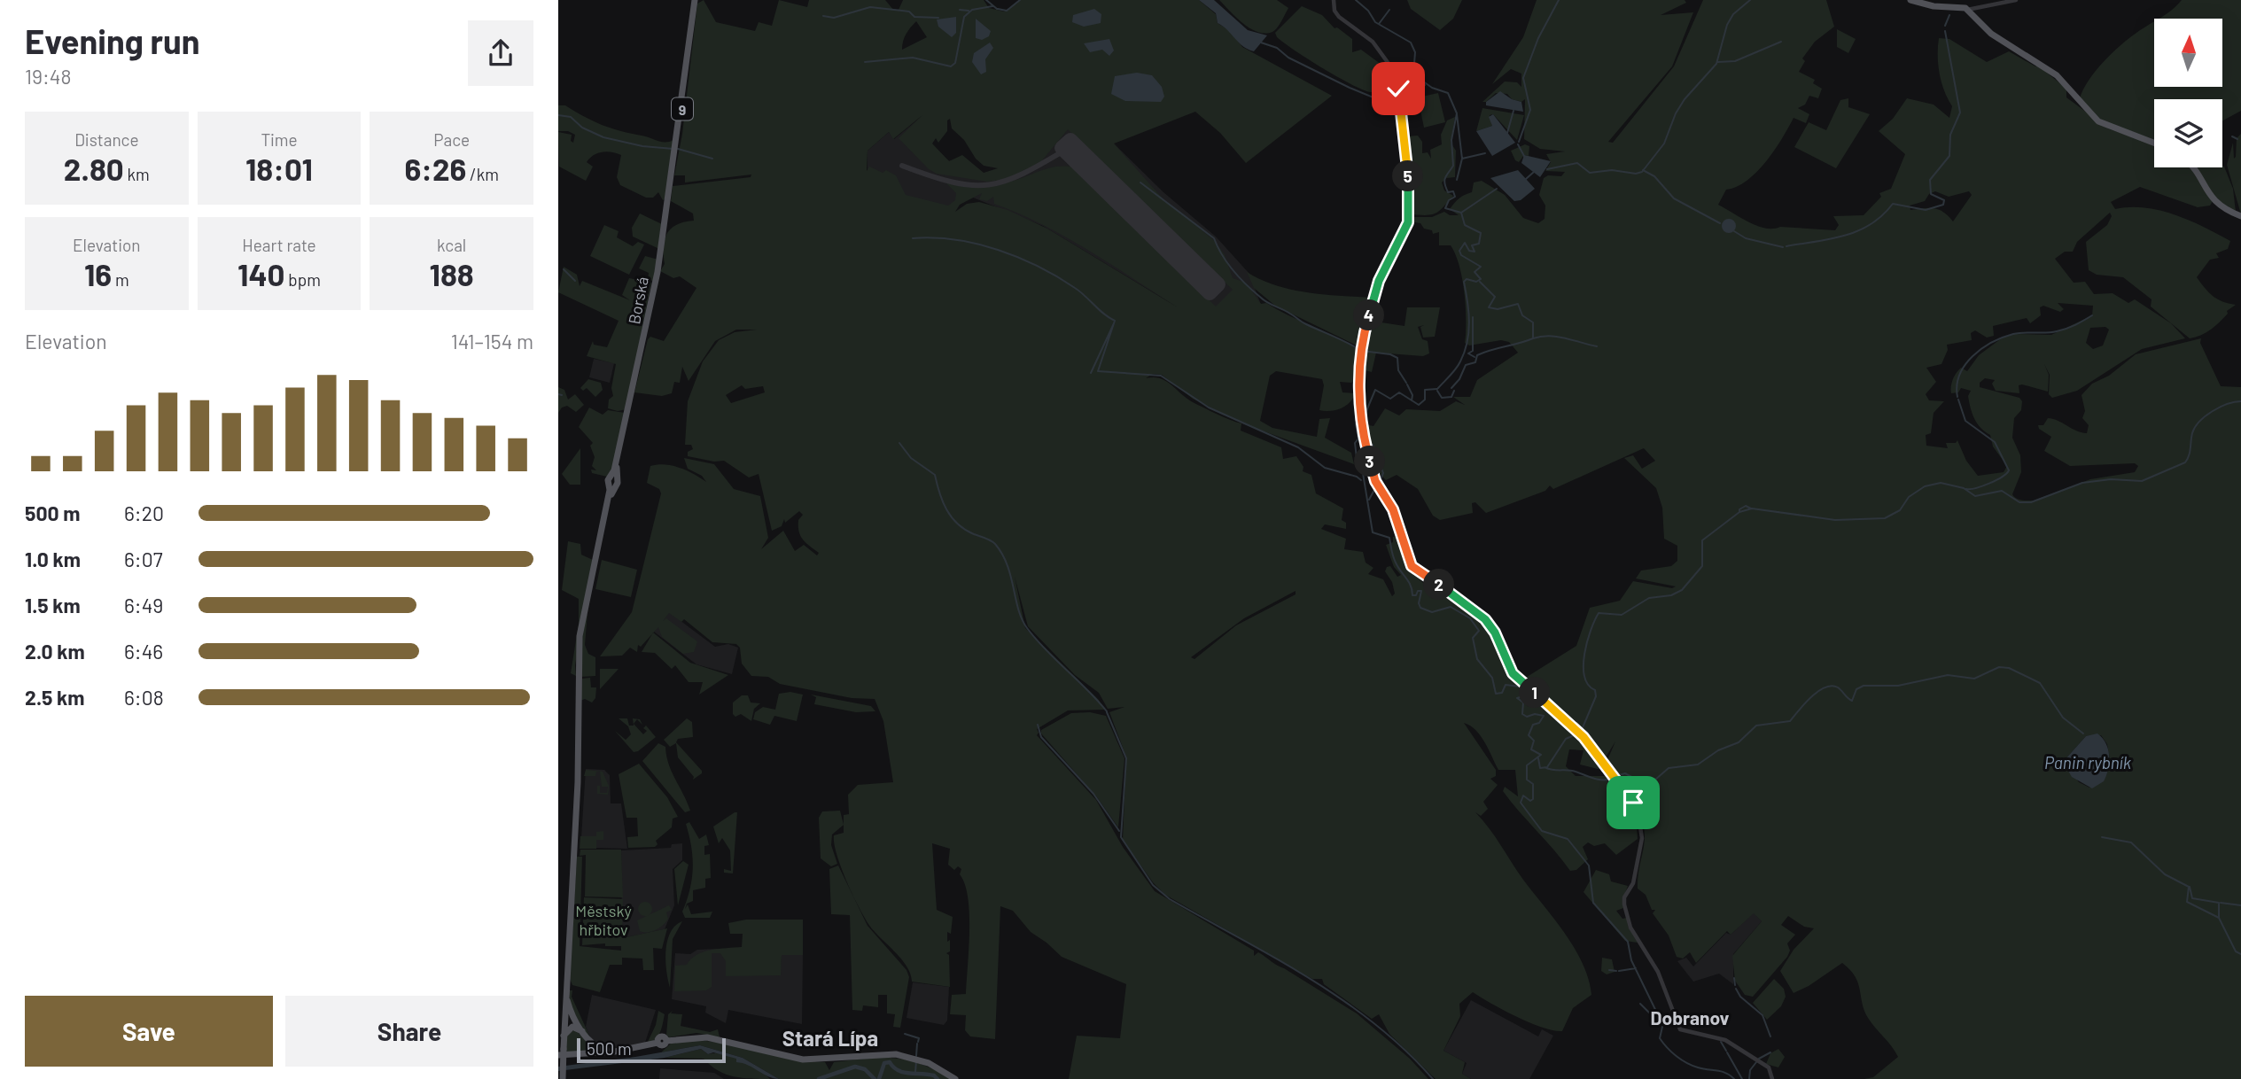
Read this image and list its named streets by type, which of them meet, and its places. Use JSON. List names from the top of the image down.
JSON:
{
  "streets": {
    "main road": ["9", "Borská"]
  },
  "crossings": [
    ["9", "Borská"]
  ],
  "districts": ["Dobranov", "Stará Lípa"],
  "water": ["Panin rybník"],
  "parks": ["Městský hřbitov"],
  "scale_bar": "500 m",
  "north": "top",
  "page": {
    "heading": ["Evening run", "19:48"],
    "stats": [
      ["Distance", "2.80 km"],
      ["Time", "18:01"],
      ["Pace", "6:26 /km"],
      ["Elevation", "16 m"],
      ["Heart rate", "140 bpm"],
      ["kcal", "188"]
    ],
    "pins": [
      "5",
      "4",
      "3",
      "2",
      "1"
    ],
    "chart": ["Elevation", "141–154 m"],
    "list": [
      {
        "name": "500 m",
        "note": "6:20"
      },
      {
        "name": "1.0 km",
        "note": "6:07"
      },
      {
        "name": "1.5 km",
        "note": "6:49"
      },
      {
        "name": "2.0 km",
        "note": "6:46"
      },
      {
        "name": "2.5 km",
        "note": "6:08"
      }
    ],
    "buttons": ["Save", "Share"],
    "scale": "500 m"
  }
}
